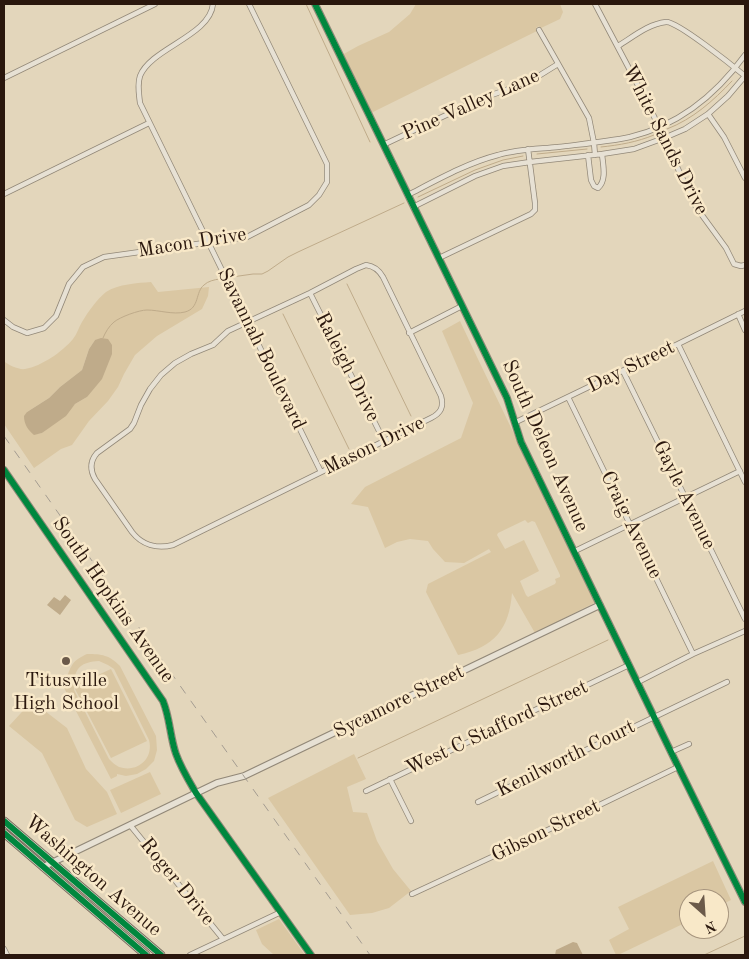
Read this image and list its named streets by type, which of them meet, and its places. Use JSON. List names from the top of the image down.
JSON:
{
  "streets": {
    "main road": ["Washington Avenue"],
    "street": [
      "Pine Valley Lane",
      "White Sands Drive",
      "Macon Drive",
      "Savannah Boulevard",
      "Raleigh Drive",
      "Day Street",
      "Mason Drive",
      "South Deleon Avenue",
      "Gayle Avenue",
      "Craig Avenue",
      "South Hopkins Avenue",
      "Sycamore Street",
      "West C Stafford Street",
      "Kenilworth Court",
      "Gibson Street",
      "Roger Drive"
    ]
  },
  "crossings": [
    ["Pine Valley Lane", "South Deleon Avenue"],
    ["Macon Drive", "Savannah Boulevard"],
    ["Savannah Boulevard", "Mason Drive"],
    ["Raleigh Drive", "Mason Drive"],
    ["Day Street", "South Deleon Avenue"],
    ["Day Street", "Gayle Avenue"],
    ["Day Street", "Craig Avenue"],
    ["South Deleon Avenue", "Sycamore Street"],
    ["South Deleon Avenue", "West C Stafford Street"],
    ["South Deleon Avenue", "Kenilworth Court"],
    ["South Deleon Avenue", "Gibson Street"],
    ["South Hopkins Avenue", "Sycamore Street"],
    ["Sycamore Street", "Washington Avenue"],
    ["Sycamore Street", "Roger Drive"]
  ],
  "places": ["Titusville High School"],
  "north": "bottom right"
}
